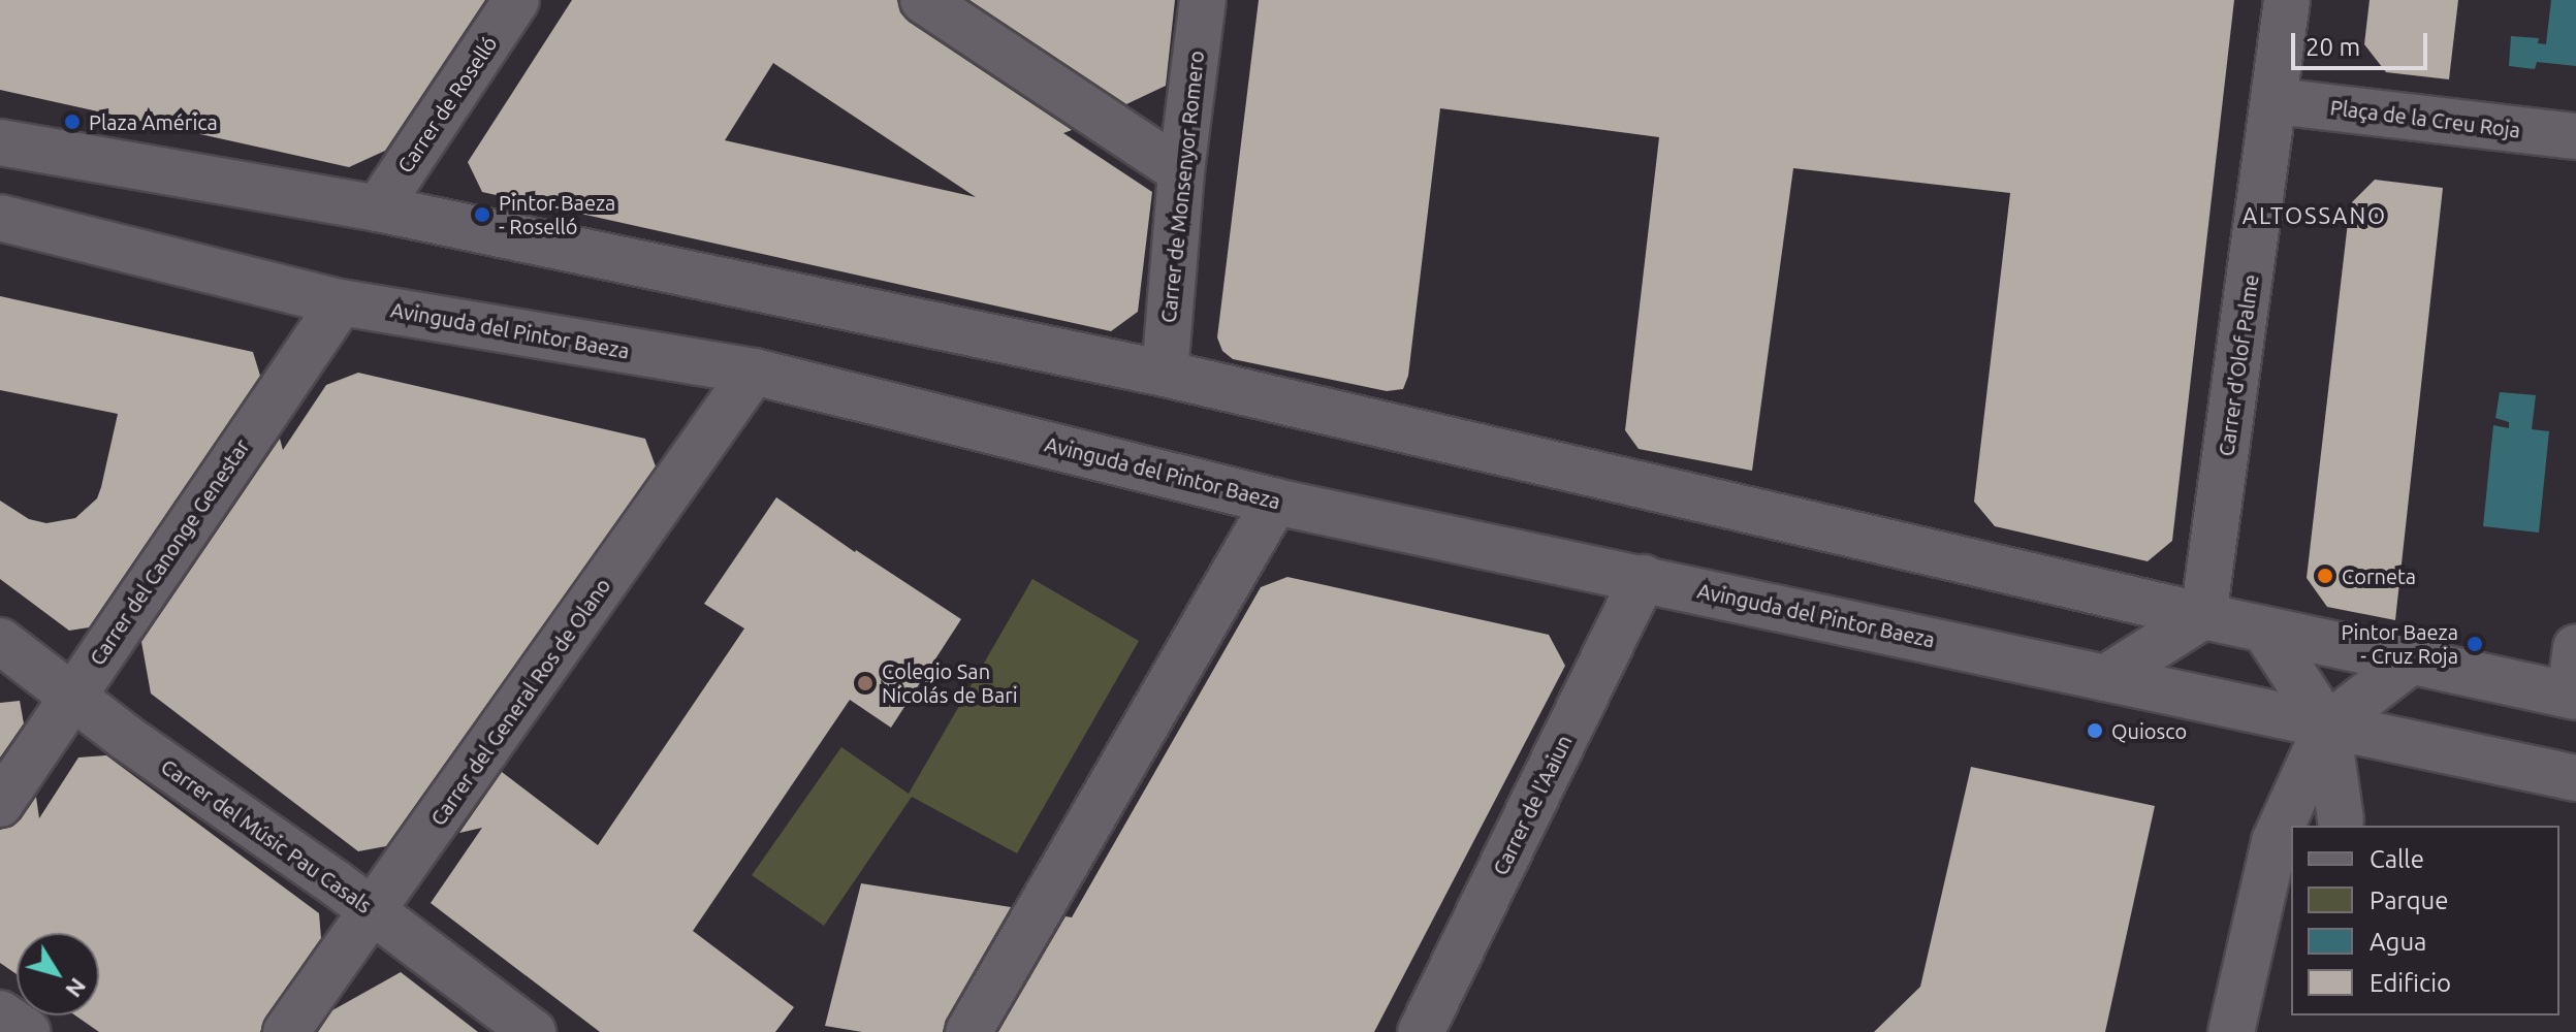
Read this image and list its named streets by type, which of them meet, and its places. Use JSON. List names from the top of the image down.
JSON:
{
  "streets": {
    "street": [
      "Carrer de Roselló",
      "Plaça de la Creu Roja",
      "Carrer de Monsenyor Romero",
      "Avinguda del Pintor Baeza",
      "Carrer d'Olof Palme",
      "Carrer del Canonge Genestar",
      "Carrer del General Ros de Olano",
      "Carrer de l'Aaiun",
      "Carrer del Músic Pau Casals"
    ]
  },
  "crossings": [
    ["Plaça de la Creu Roja", "Carrer d'Olof Palme"],
    ["Avinguda del Pintor Baeza", "Carrer del Canonge Genestar"],
    ["Avinguda del Pintor Baeza", "Carrer del General Ros de Olano"],
    ["Avinguda del Pintor Baeza", "Carrer de l'Aaiun"],
    ["Carrer del Canonge Genestar", "Carrer del Músic Pau Casals"],
    ["Carrer del General Ros de Olano", "Carrer del Músic Pau Casals"]
  ],
  "districts": ["ALTOSSANO"],
  "places": [
    "Plaza América",
    "Pintor Baeza - Roselló",
    "Corneta",
    "Pintor Baeza - Cruz Roja",
    "Colegio San Nicolás de Bari",
    "Quiosco"
  ],
  "legend": [
    "Calle",
    "Parque",
    "Agua",
    "Edificio"
  ],
  "scale_bar": "20 m",
  "north": "bottom right"
}
